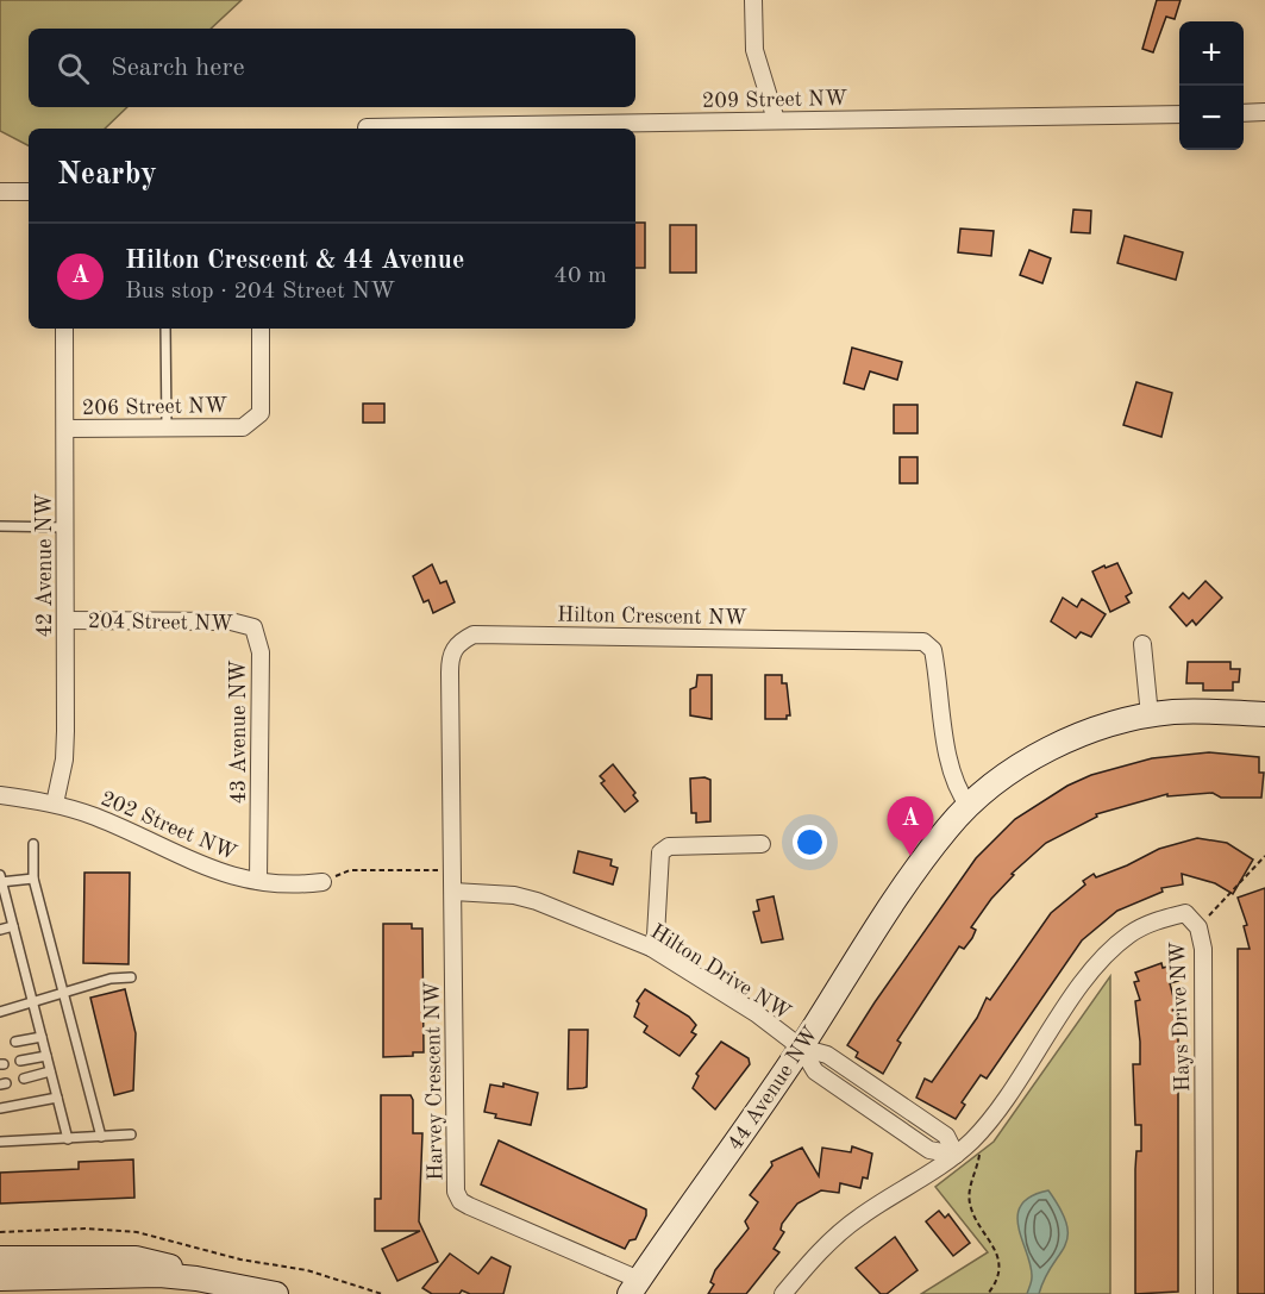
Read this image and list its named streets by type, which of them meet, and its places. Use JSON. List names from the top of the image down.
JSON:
{
  "streets": {
    "street": [
      "209 Street NW",
      "206 Street NW",
      "42 Avenue NW",
      "Hilton Crescent NW",
      "204 Street NW",
      "43 Avenue NW",
      "202 Street NW",
      "Hilton Drive NW",
      "Hays Drive NW",
      "Harvey Crescent NW",
      "44 Avenue NW"
    ]
  },
  "crossings": [
    ["206 Street NW", "42 Avenue NW"],
    ["42 Avenue NW", "204 Street NW"],
    ["42 Avenue NW", "202 Street NW"],
    ["Hilton Crescent NW", "Hilton Drive NW"],
    ["Hilton Crescent NW", "Harvey Crescent NW"],
    ["Hilton Crescent NW", "44 Avenue NW"],
    ["204 Street NW", "43 Avenue NW"],
    ["43 Avenue NW", "202 Street NW"],
    ["Hilton Drive NW", "Hays Drive NW"],
    ["Hilton Drive NW", "Harvey Crescent NW"],
    ["Hilton Drive NW", "44 Avenue NW"],
    ["Harvey Crescent NW", "44 Avenue NW"]
  ],
  "page": {
    "map_buttons": ["+", "−"],
    "search": "Search here",
    "heading": "Nearby",
    "list": [
      {
        "mark": "A",
        "name": "Hilton Crescent & 44 Avenue",
        "note": "Bus stop · 204 Street NW",
        "value": "40 m"
      }
    ],
    "pins": "A"
  }
}
